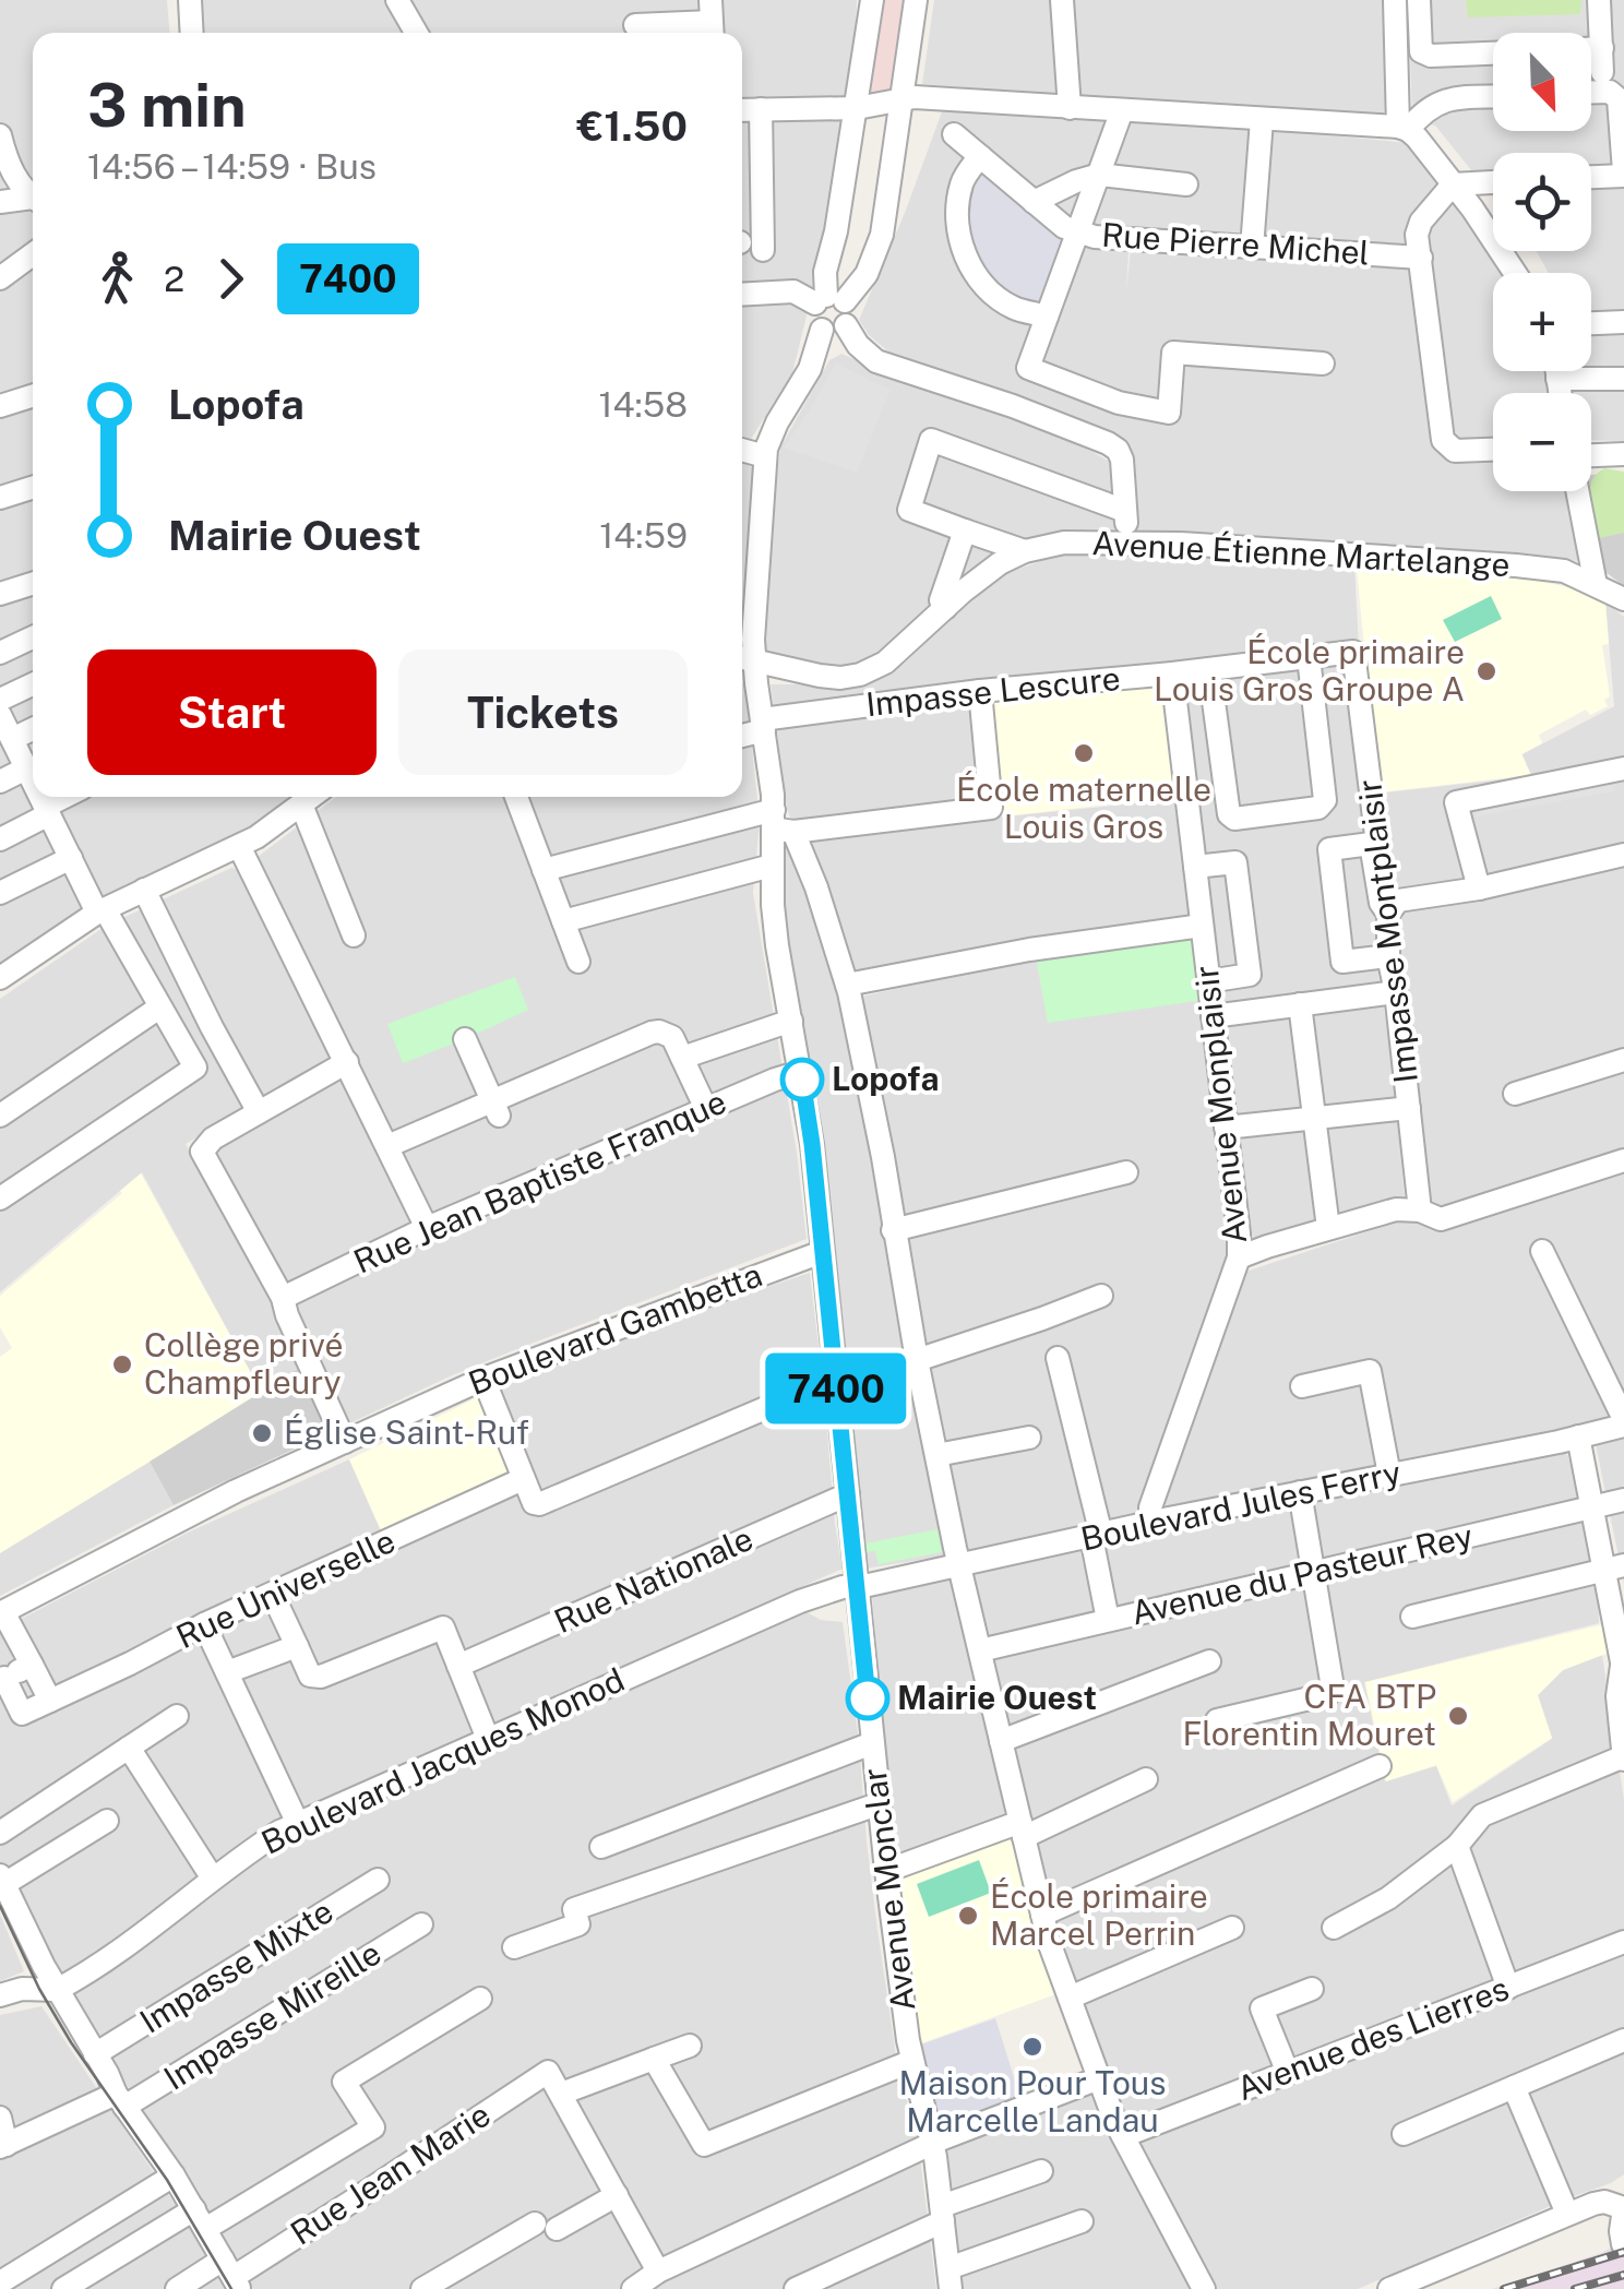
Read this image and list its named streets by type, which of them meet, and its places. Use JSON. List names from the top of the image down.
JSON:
{
  "streets": {
    "street": [
      "Rue Pierre Michel",
      "Avenue Étienne Martelange",
      "Impasse Lescure",
      "Impasse Montplaisir",
      "Avenue Monplaisir",
      "Rue Jean Baptiste Franque",
      "Boulevard Gambetta",
      "Boulevard Jules Ferry",
      "Avenue du Pasteur Rey",
      "Rue Nationale",
      "Rue Universelle",
      "Boulevard Jacques Monod",
      "Avenue Monclar",
      "Impasse Mixte",
      "Impasse Mireille",
      "Avenue des Lierres",
      "Rue Jean Marie"
    ]
  },
  "crossings": [
    ["Avenue Étienne Martelange", "Avenue Monclar"],
    ["Impasse Lescure", "Impasse Montplaisir"],
    ["Impasse Lescure", "Avenue Monplaisir"],
    ["Impasse Lescure", "Avenue Monclar"],
    ["Avenue Monplaisir", "Boulevard Jules Ferry"],
    ["Rue Jean Baptiste Franque", "Avenue Monclar"],
    ["Boulevard Gambetta", "Avenue Monclar"],
    ["Boulevard Jules Ferry", "Boulevard Jacques Monod"],
    ["Boulevard Jules Ferry", "Avenue Monclar"],
    ["Rue Nationale", "Avenue Monclar"],
    ["Boulevard Jacques Monod", "Avenue Monclar"]
  ],
  "places": [
    "École primaire Louis Gros Groupe A",
    "École maternelle Louis Gros",
    "Lopofa",
    "Collège privé Champfleury",
    "Église Saint-Ruf",
    "Mairie Ouest",
    "CFA BTP Florentin Mouret",
    "École primaire Marcel Perrin",
    "Maison Pour Tous Marcelle Landau"
  ],
  "lines": ["bus line 7400"],
  "north": "bottom right",
  "page": {
    "on_map": "7400",
    "map_buttons": ["+", "−"],
    "heading": ["3 min", "14:56 – 14:59 · Bus", "€1.50"],
    "legs": ["2", "7400"],
    "list": [
      {
        "name": "Lopofa",
        "value": "14:58"
      },
      {
        "name": "Mairie Ouest",
        "value": "14:59"
      }
    ],
    "buttons": ["Start", "Tickets"]
  }
}
